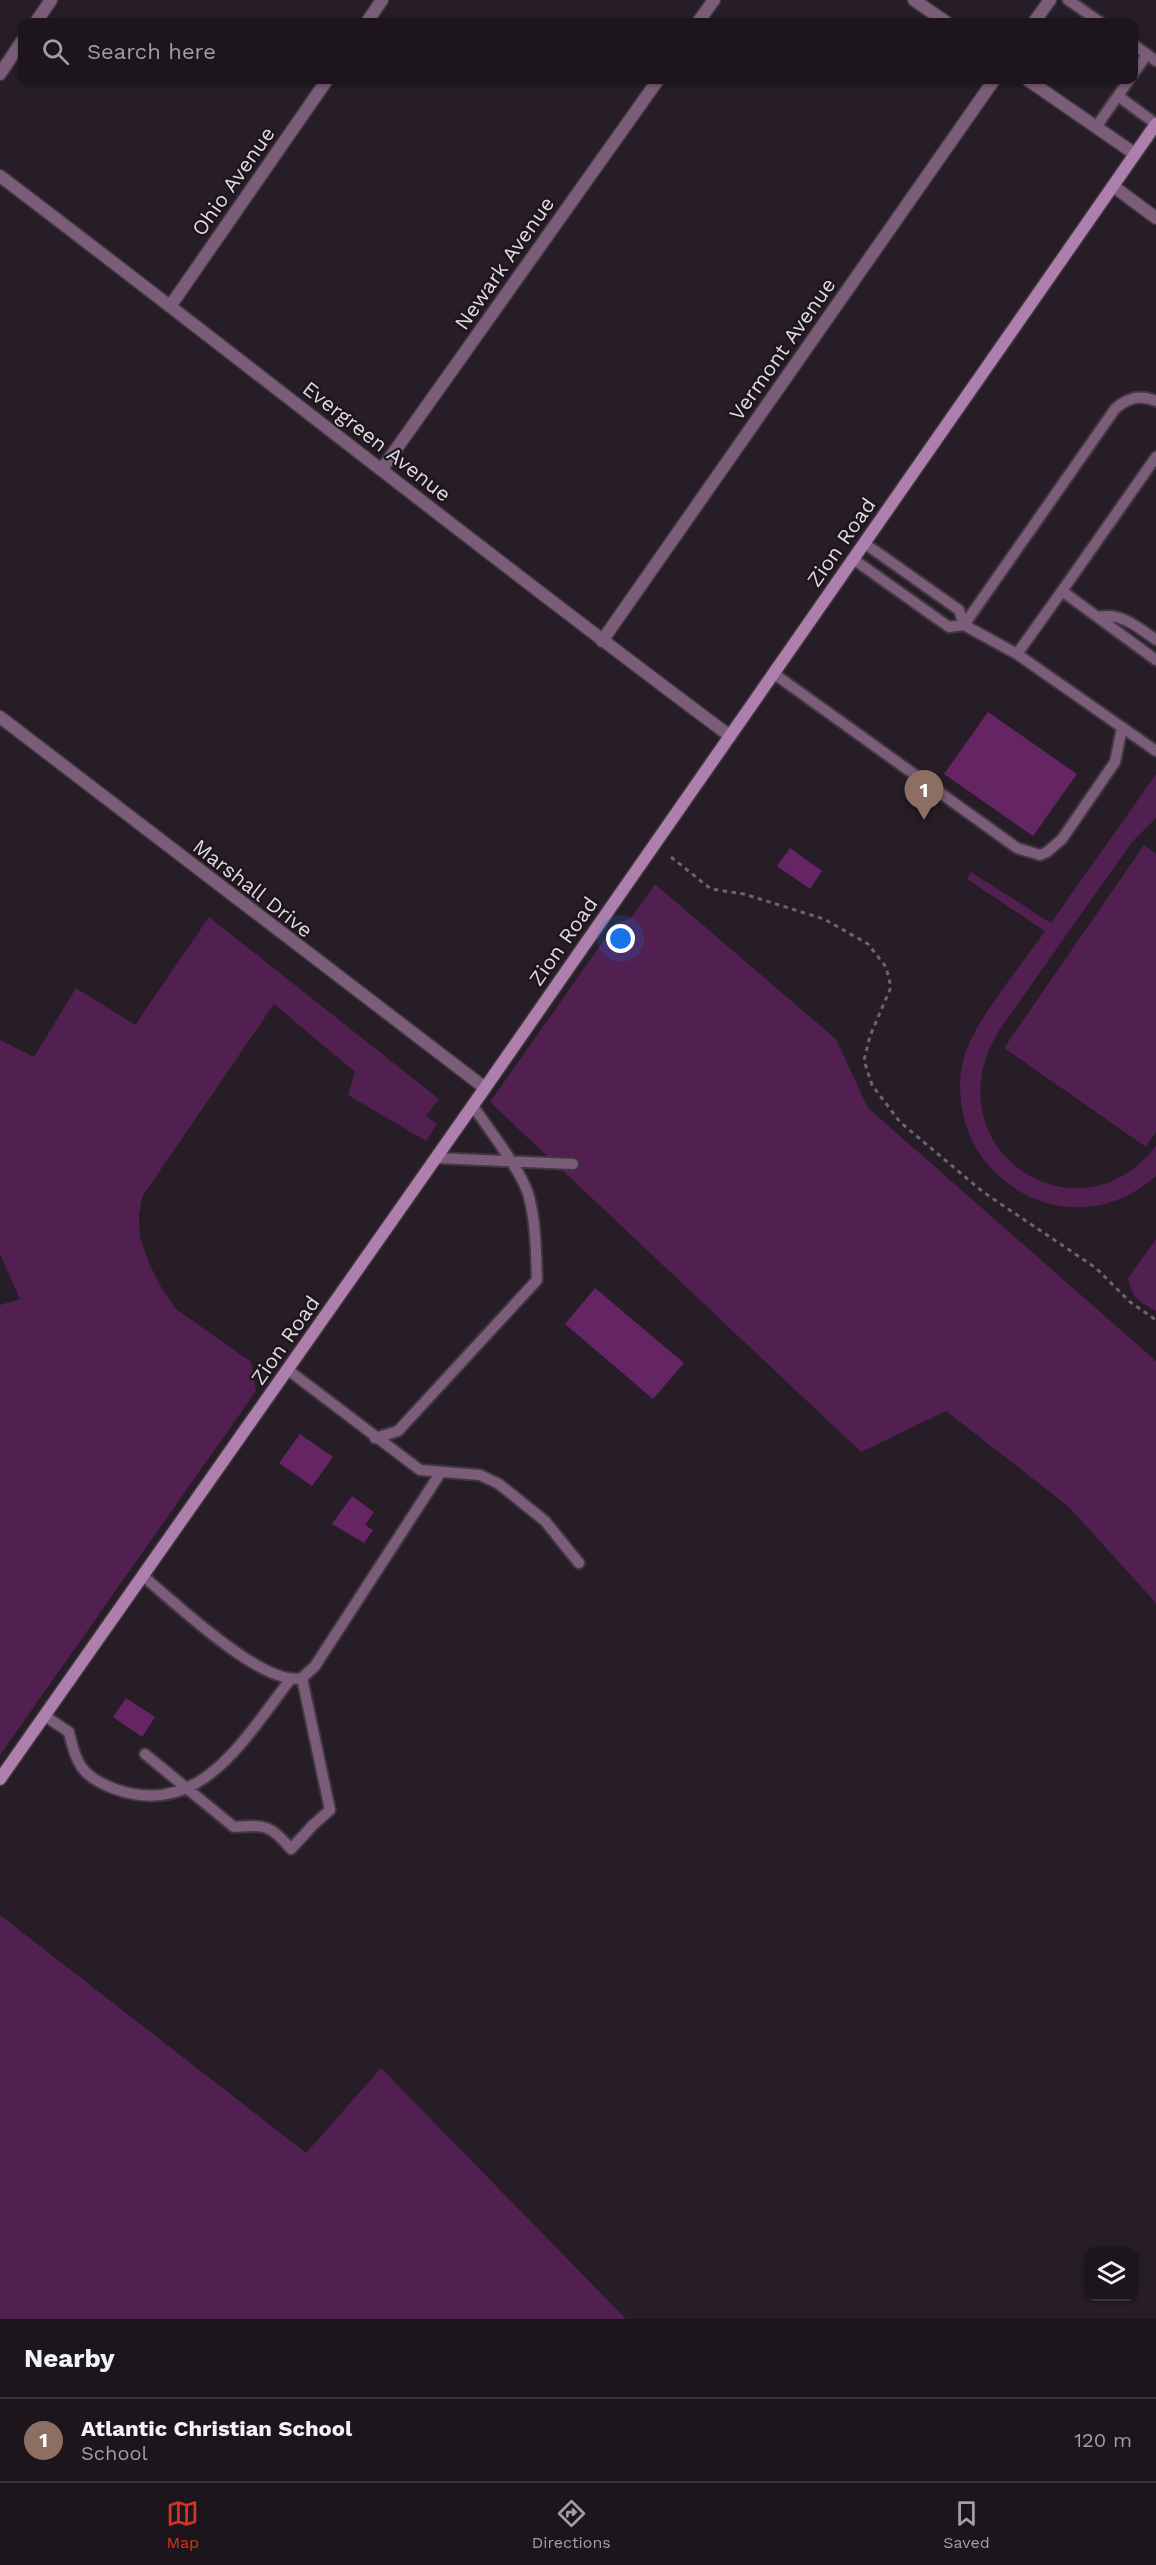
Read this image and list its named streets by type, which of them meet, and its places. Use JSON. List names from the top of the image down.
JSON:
{
  "streets": {
    "street": [
      "Ohio Avenue",
      "Newark Avenue",
      "Vermont Avenue",
      "Evergreen Avenue",
      "Zion Road",
      "Marshall Drive"
    ]
  },
  "crossings": [
    ["Ohio Avenue", "Evergreen Avenue"],
    ["Newark Avenue", "Evergreen Avenue"],
    ["Vermont Avenue", "Evergreen Avenue"],
    ["Evergreen Avenue", "Zion Road"],
    ["Zion Road", "Marshall Drive"]
  ],
  "page": {
    "search": "Search here",
    "pins": "1",
    "heading": "Nearby",
    "list": [
      {
        "mark": "1",
        "name": "Atlantic Christian School",
        "note": "School",
        "value": "120 m"
      }
    ],
    "nav": ["Map", "Directions", "Saved"]
  }
}
